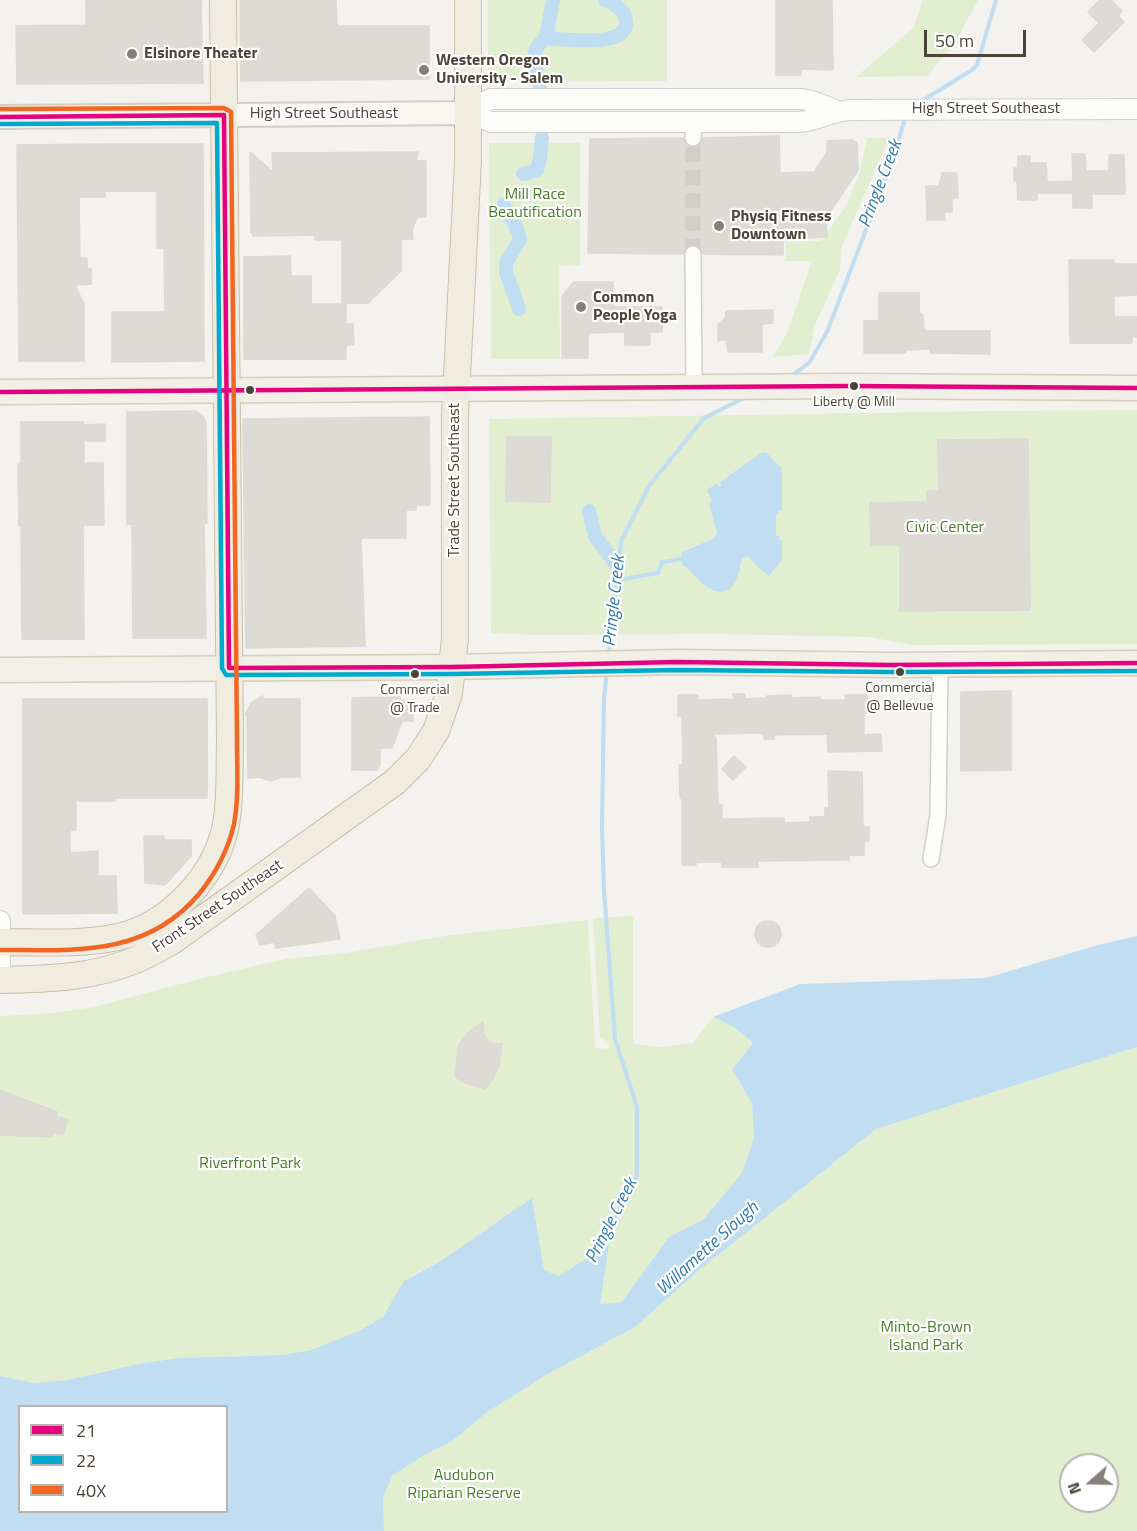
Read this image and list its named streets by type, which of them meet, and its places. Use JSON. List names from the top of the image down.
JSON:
{
  "streets": {
    "highway": ["Trade Street Southeast", "Front Street Southeast"],
    "main road": ["High Street Southeast"]
  },
  "crossings": [
    ["High Street Southeast", "Trade Street Southeast"],
    ["Trade Street Southeast", "Front Street Southeast"]
  ],
  "water": ["Pringle Creek", "Willamette Slough"],
  "parks": [
    "Mill Race Beautification",
    "Civic Center",
    "Riverfront Park",
    "Minto-Brown Island Park",
    "Audubon Riparian Reserve"
  ],
  "places": [
    "Elsinore Theater",
    "Western Oregon University - Salem",
    "Physiq Fitness Downtown",
    "Common People Yoga",
    "Liberty @ Mill",
    "Commercial @ Bellevue",
    "Commercial @ Trade"
  ],
  "lines": ["transit line 40X", "transit line 21", "transit line 22"],
  "legend": ["21", "22", "40X"],
  "scale_bar": "50 m",
  "north": "left"
}
